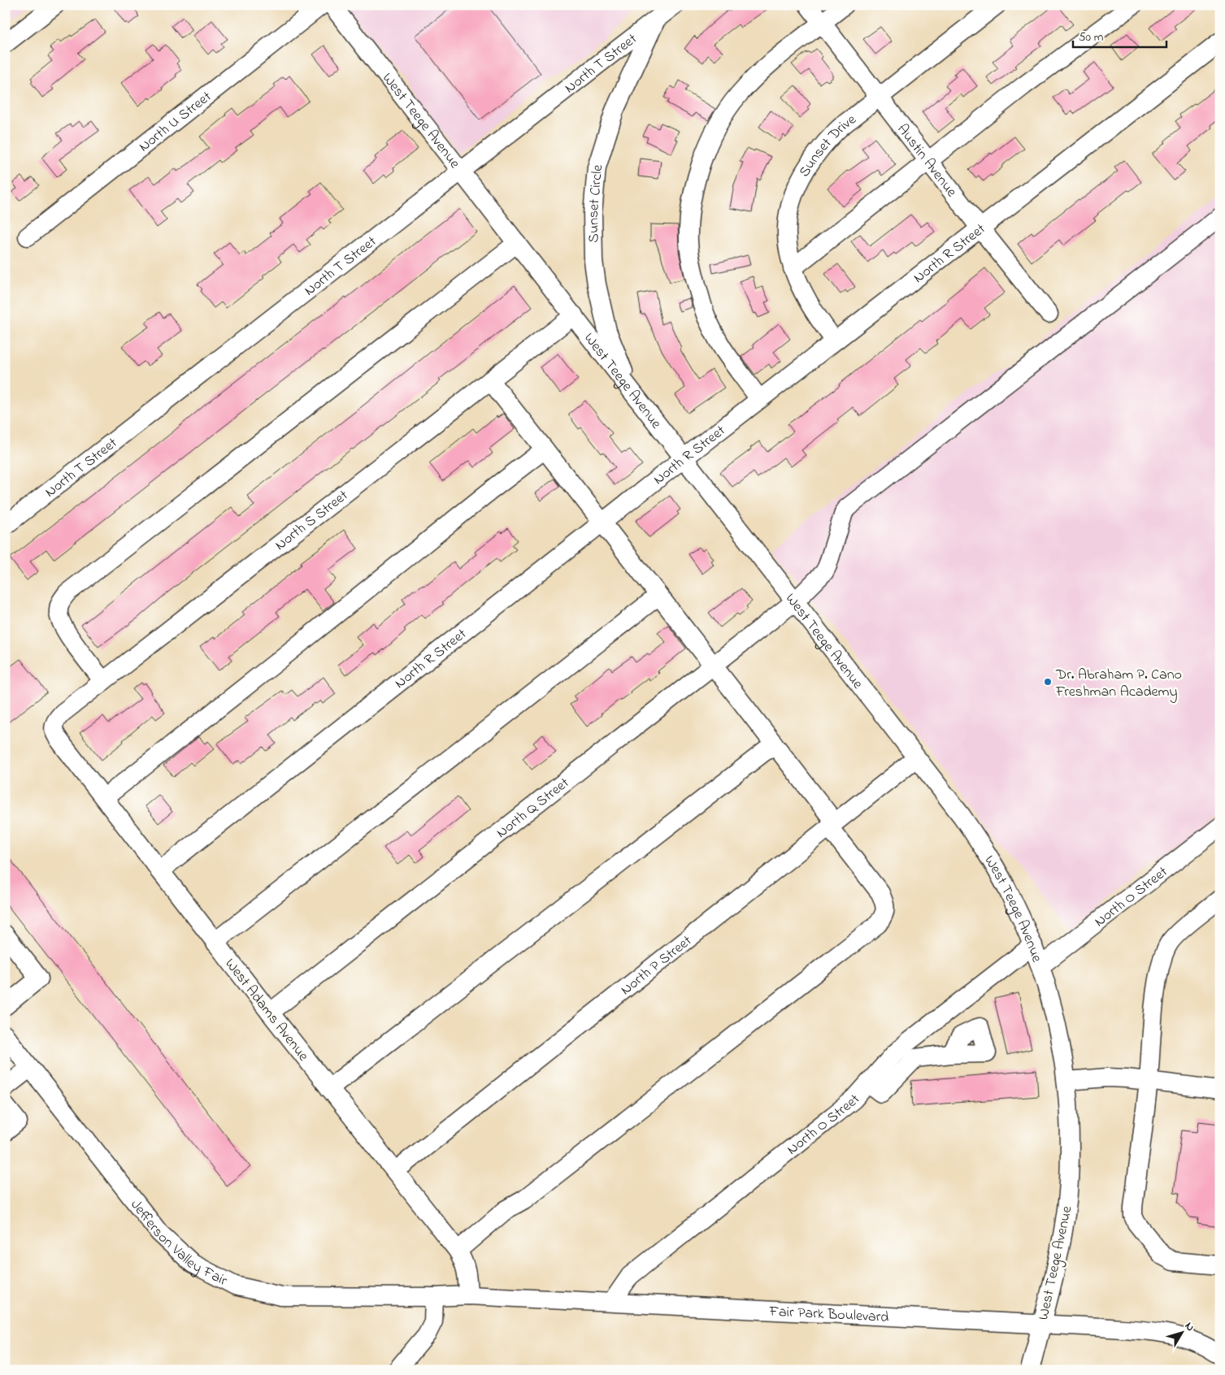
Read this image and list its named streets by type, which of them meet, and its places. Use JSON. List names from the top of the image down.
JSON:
{
  "streets": {
    "street": [
      "North T Street",
      "West Teege Avenue",
      "North U Street",
      "Sunset Drive",
      "Austin Avenue",
      "Sunset Circle",
      "North R Street",
      "North S Street",
      "North Q Street",
      "North O Street",
      "North P Street",
      "West Adams Avenue",
      "Jefferson Valley Fair",
      "Fair Park Boulevard"
    ]
  },
  "crossings": [
    ["North T Street", "West Teege Avenue"],
    ["North T Street", "Sunset Circle"],
    ["West Teege Avenue", "Sunset Circle"],
    ["West Teege Avenue", "North R Street"],
    ["West Teege Avenue", "North S Street"],
    ["West Teege Avenue", "North Q Street"],
    ["West Teege Avenue", "North O Street"],
    ["West Teege Avenue", "North P Street"],
    ["West Teege Avenue", "Fair Park Boulevard"],
    ["Sunset Drive", "Austin Avenue"],
    ["Sunset Drive", "North R Street"],
    ["Austin Avenue", "North R Street"],
    ["North R Street", "West Adams Avenue"],
    ["North S Street", "West Adams Avenue"],
    ["North Q Street", "West Adams Avenue"],
    ["North O Street", "Fair Park Boulevard"],
    ["North P Street", "West Adams Avenue"],
    ["West Adams Avenue", "Fair Park Boulevard"],
    ["Jefferson Valley Fair", "Fair Park Boulevard"]
  ],
  "places": ["Dr. Abraham P. Cano Freshman Academy"],
  "scale_bar": "50 m",
  "north": "top right"
}
